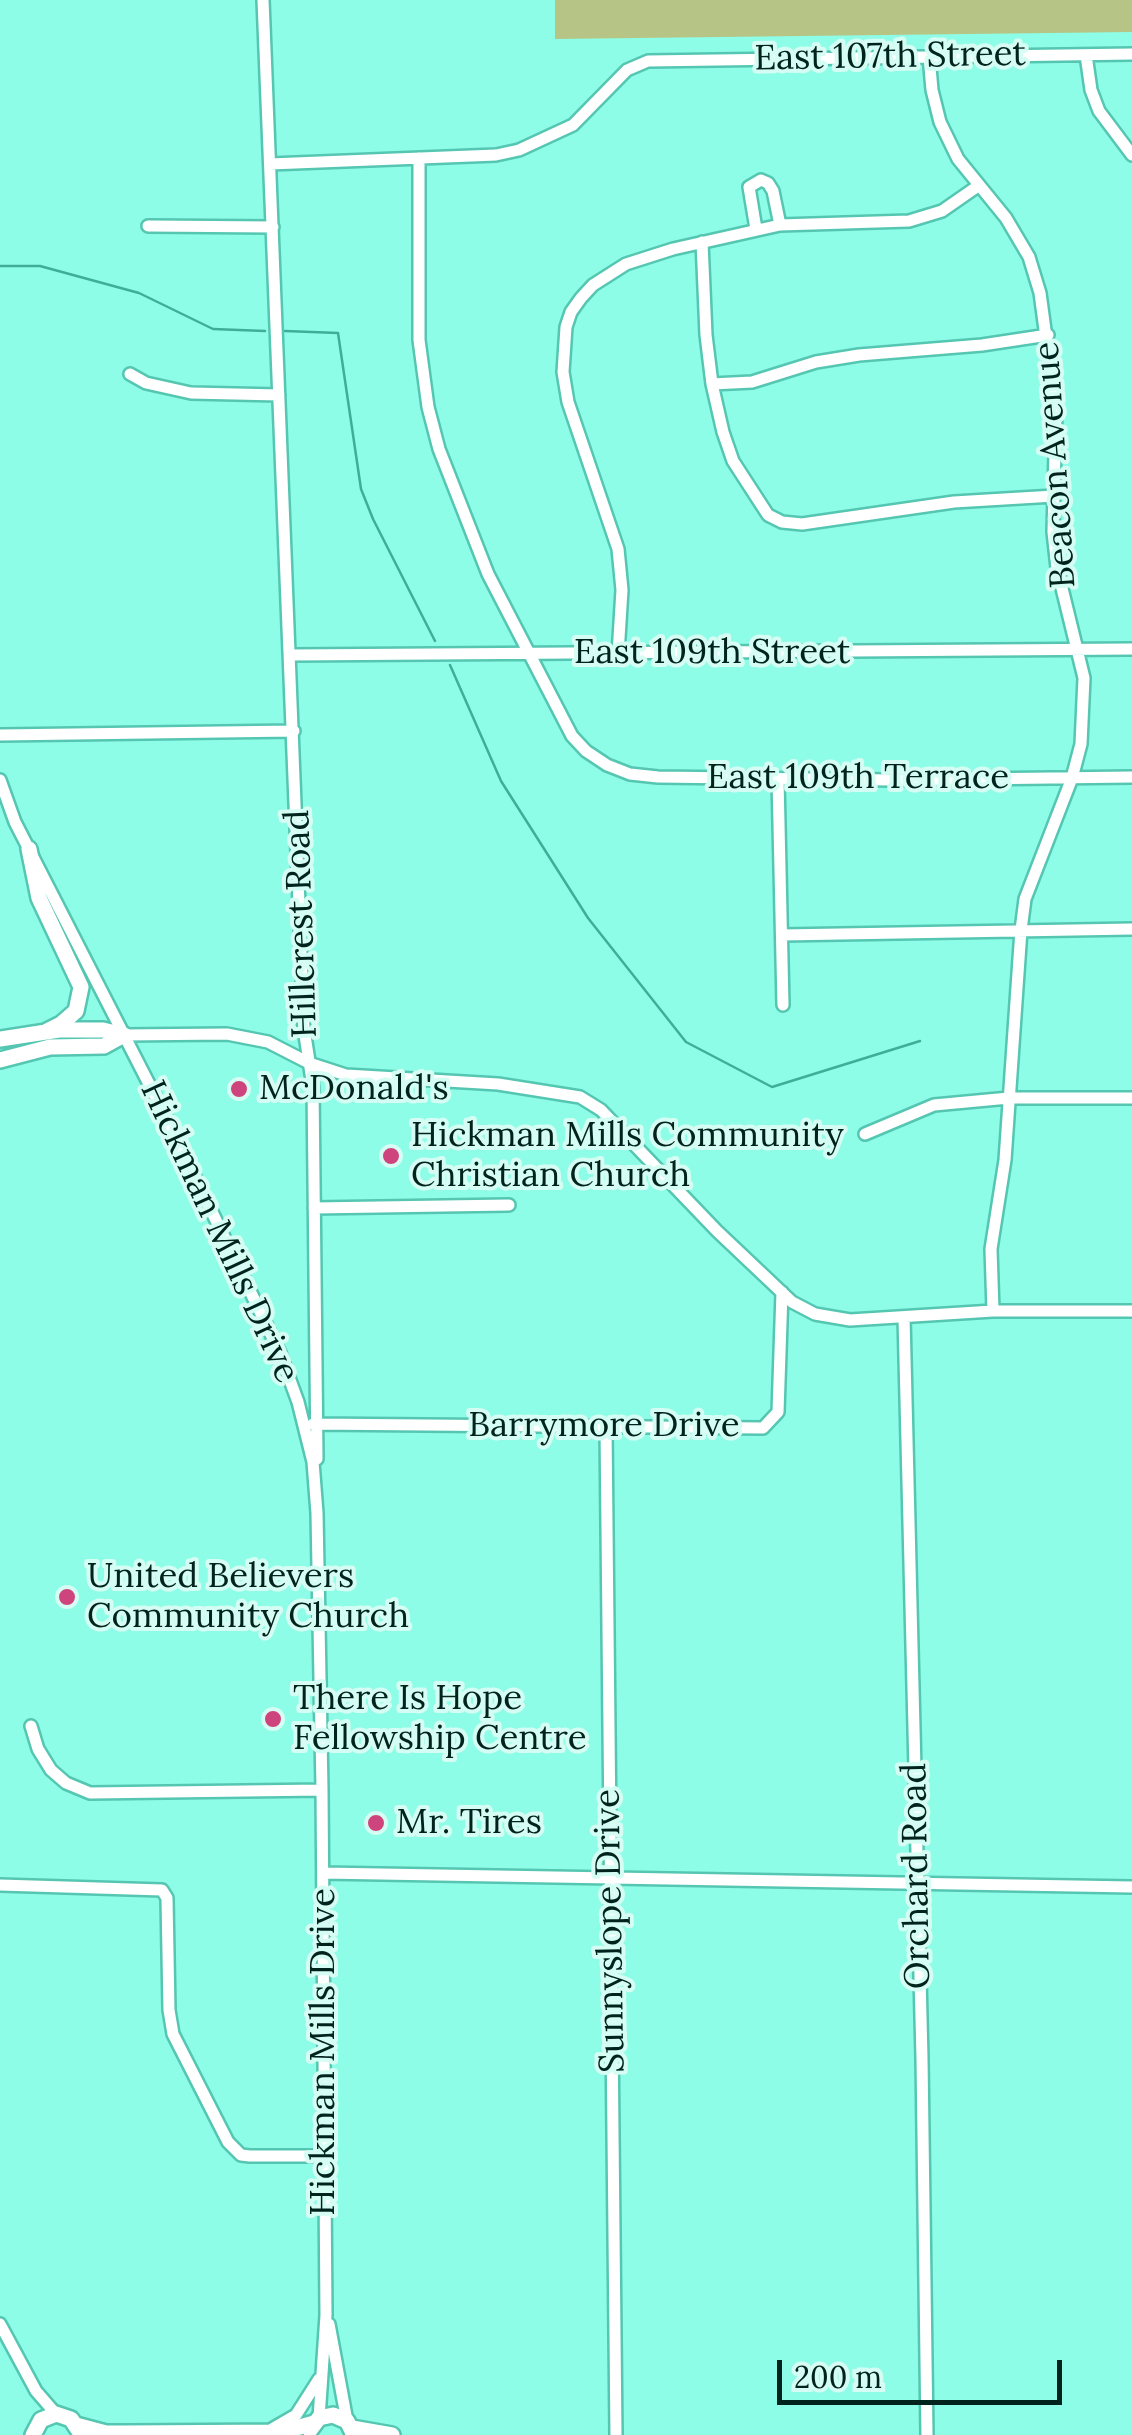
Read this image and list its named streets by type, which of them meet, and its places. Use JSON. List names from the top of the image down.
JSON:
{
  "streets": {
    "street": [
      "East 107th Street",
      "Beacon Avenue",
      "East 109th Street",
      "East 109th Terrace",
      "Hillcrest Road",
      "Hickman Mills Drive",
      "Barrymore Drive",
      "Orchard Road",
      "Sunnyslope Drive"
    ]
  },
  "crossings": [
    ["East 107th Street", "Beacon Avenue"],
    ["Beacon Avenue", "East 109th Street"],
    ["Beacon Avenue", "East 109th Terrace"],
    ["East 109th Street", "East 109th Terrace"],
    ["East 109th Street", "Hillcrest Road"],
    ["Hillcrest Road", "Hickman Mills Drive"],
    ["Hillcrest Road", "Barrymore Drive"],
    ["Hickman Mills Drive", "Barrymore Drive"],
    ["Barrymore Drive", "Sunnyslope Drive"]
  ],
  "places": [
    "McDonald's",
    "Hickman Mills Community Christian Church",
    "United Believers Community Church",
    "There Is Hope Fellowship Centre",
    "Mr. Tires"
  ],
  "scale_bar": "200 m"
}
